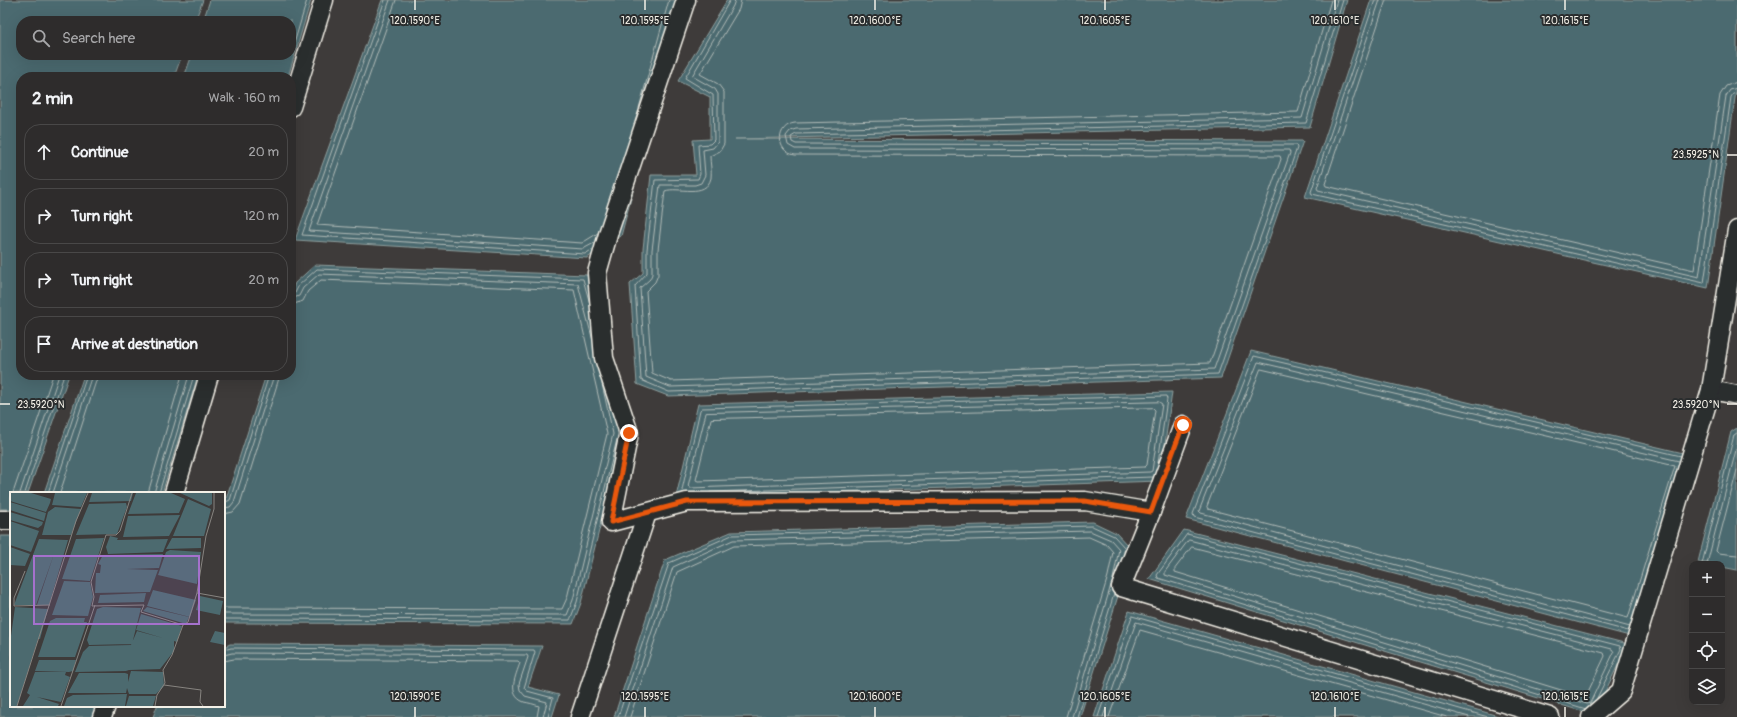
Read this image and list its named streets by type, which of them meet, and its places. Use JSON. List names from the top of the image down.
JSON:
{
  "page": {
    "search": "Search here",
    "heading": ["2 min", "Walk · 160 m"],
    "list": [
      ["Continue", "20 m"],
      ["Turn right", "120 m"],
      ["Turn right", "20 m"],
      "Arrive at destination"
    ],
    "map_buttons": ["+", "−"]
  },
  "coordinates": [
    "120.1590°E",
    "120.1595°E",
    "120.1600°E",
    "120.1605°E",
    "120.1610°E",
    "120.1615°E",
    "23.5925°N",
    "23.5920°N"
  ]
}
